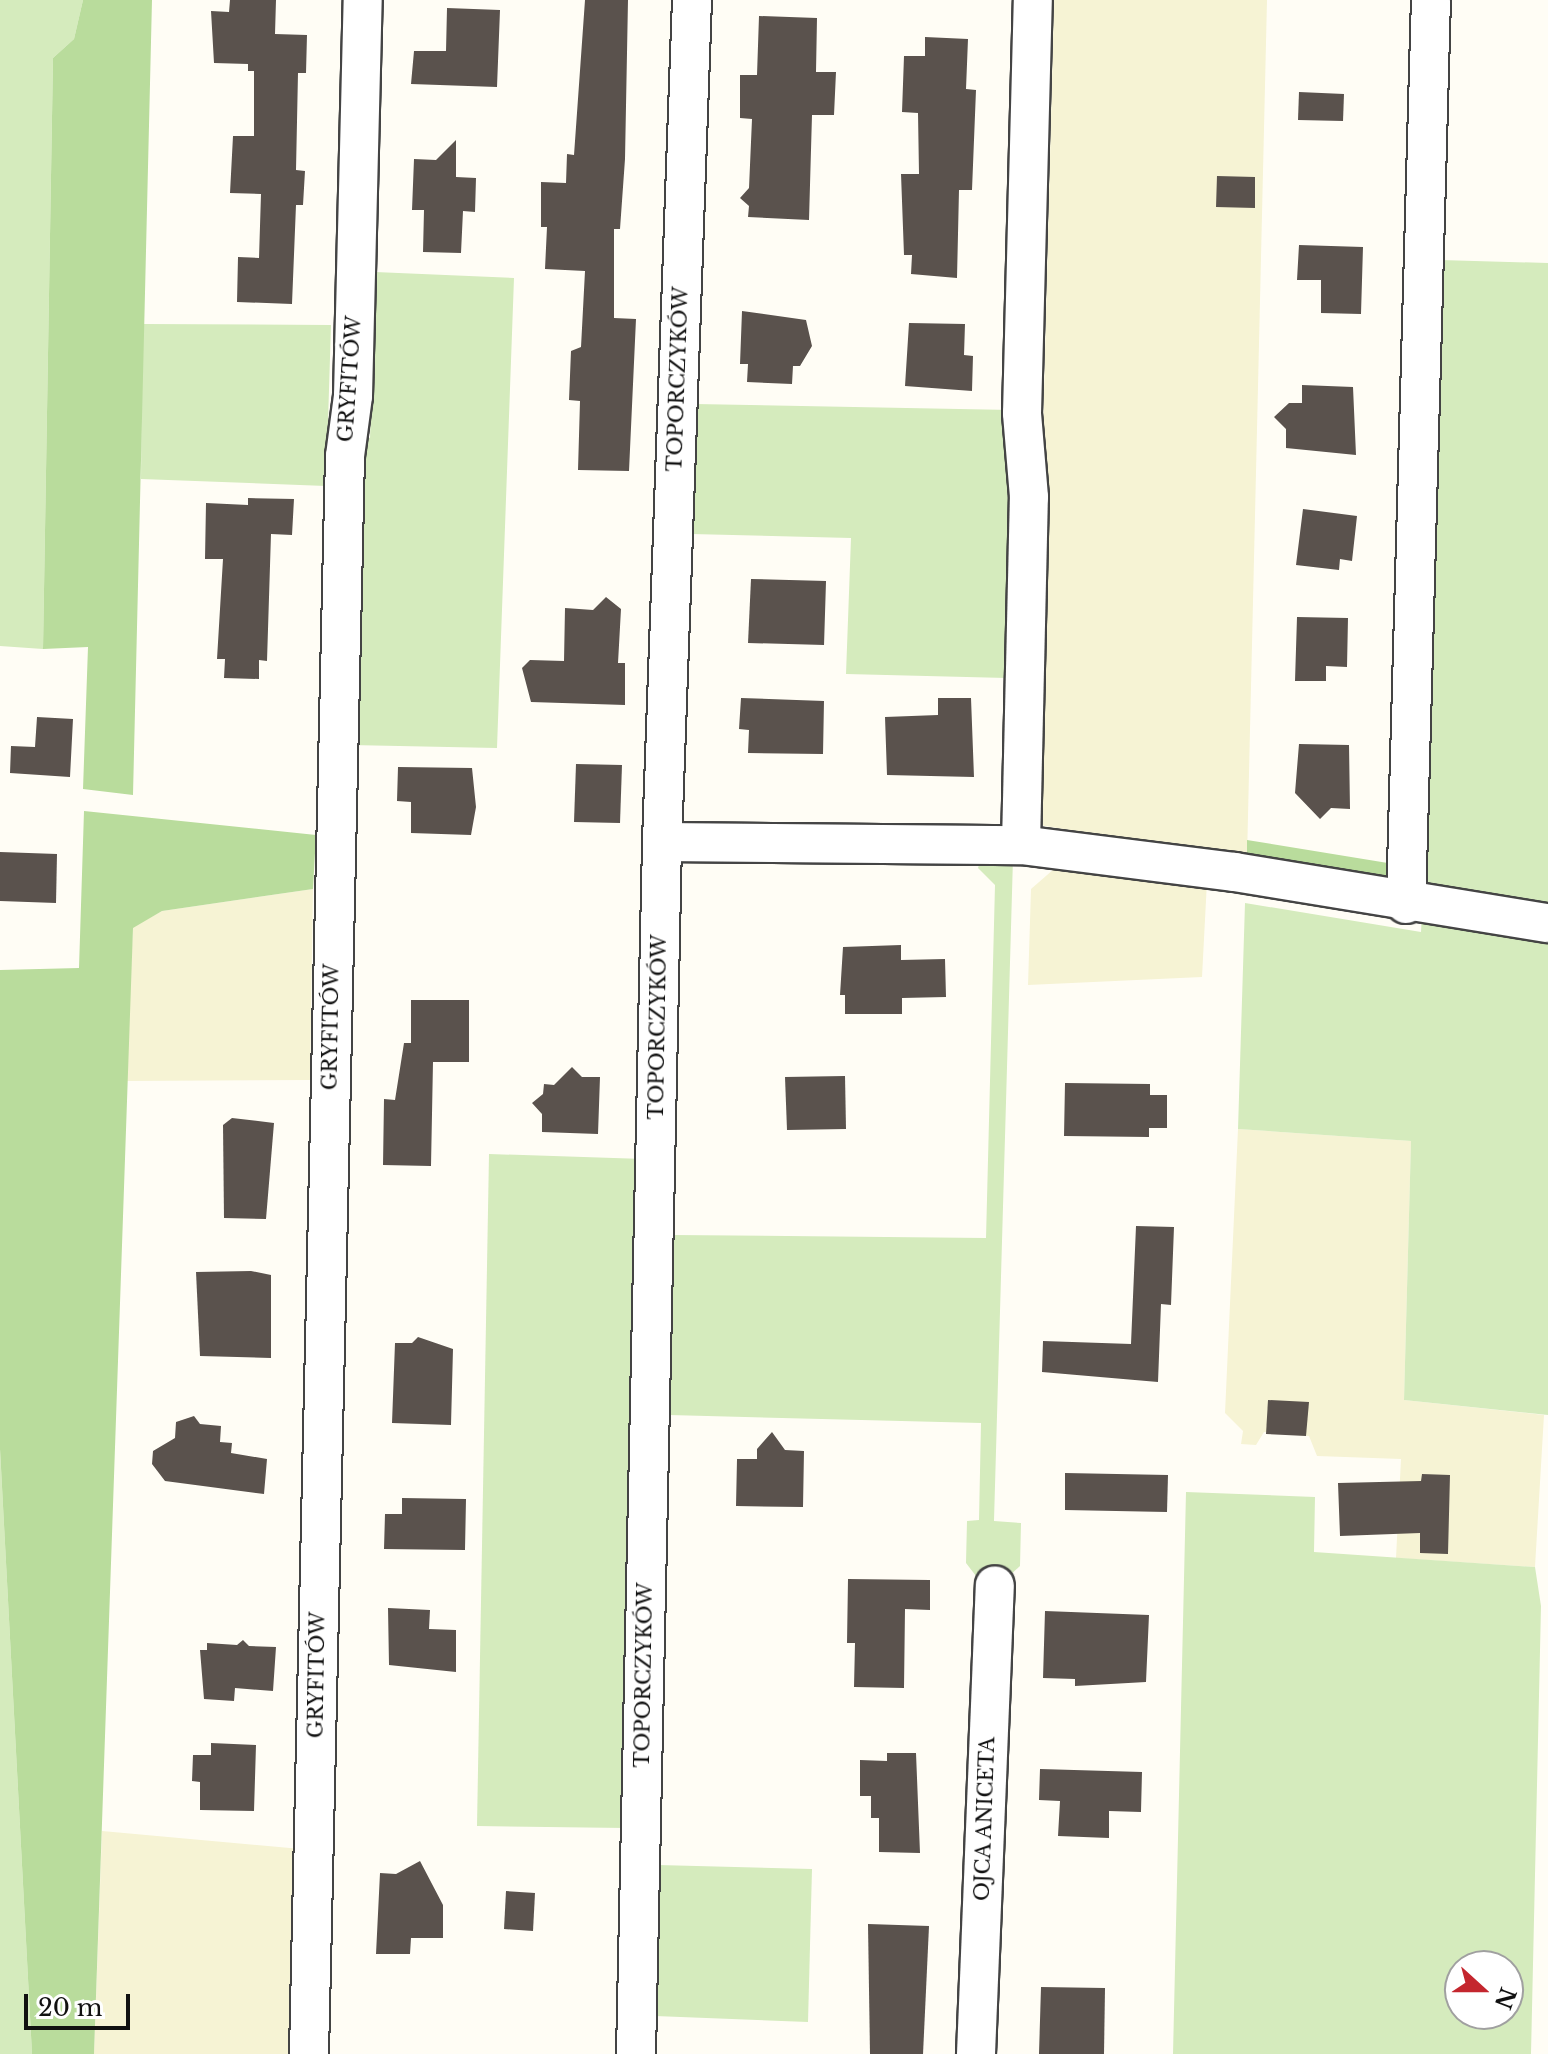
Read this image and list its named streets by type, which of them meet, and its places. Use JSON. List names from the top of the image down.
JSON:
{
  "streets": {
    "street": ["GRYFITÓW", "TOPORCZYKÓW", "OJCA ANICETA"]
  },
  "scale_bar": "20 m",
  "north": "right"
}
